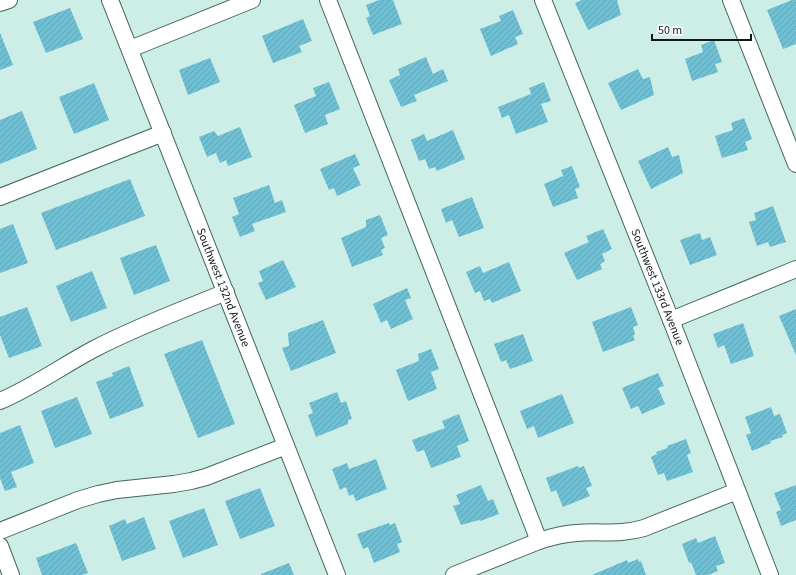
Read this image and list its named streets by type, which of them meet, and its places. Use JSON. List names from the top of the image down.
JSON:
{
  "streets": {
    "street": ["Southwest 132nd Avenue", "Southwest 133rd Avenue"]
  },
  "scale_bar": "50 m"
}
